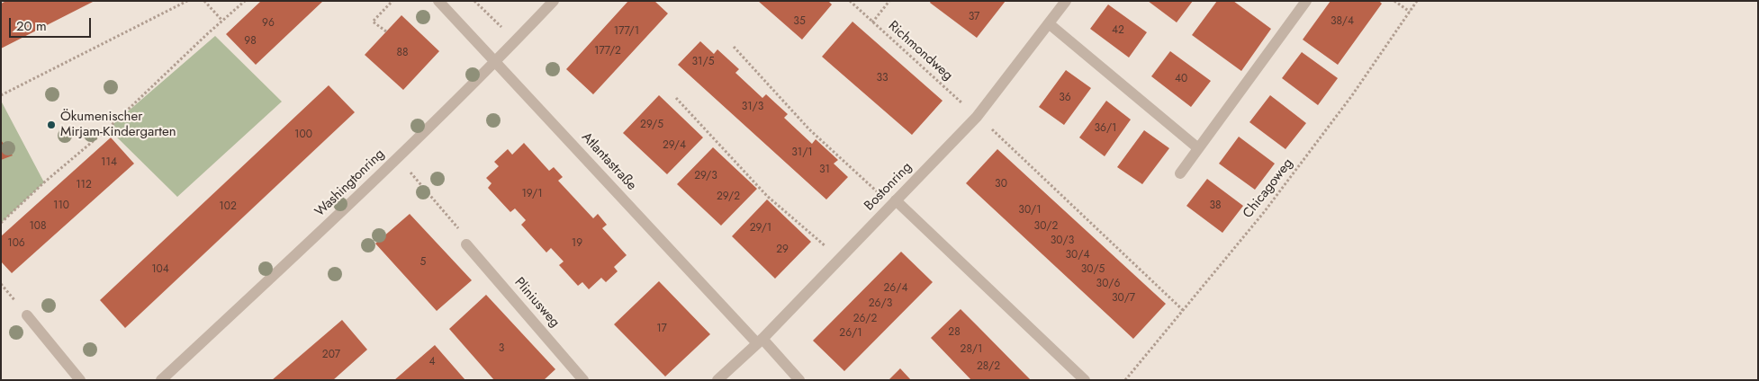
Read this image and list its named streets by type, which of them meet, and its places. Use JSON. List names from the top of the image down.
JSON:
{
  "streets": {
    "street": [
      "Atlantastraße",
      "Washingtonring",
      "Bostonring",
      "Pliniusweg"
    ],
    "path": ["Richmondweg", "Chicagoweg"]
  },
  "crossings": [
    ["Richmondweg", "Bostonring"],
    ["Richmondweg", "Chicagoweg"],
    ["Atlantastraße", "Washingtonring"],
    ["Atlantastraße", "Bostonring"]
  ],
  "places": ["Ökumenischer Mirjam-Kindergarten"],
  "house_numbers": [
    "37",
    "35",
    "38/4",
    "96",
    "42",
    "177/1",
    "98",
    "177/2",
    "88",
    "31/5",
    "33",
    "40",
    "36",
    "31/3",
    "29/5",
    "36/1",
    "100",
    "29/4",
    "31/1",
    "114",
    "31",
    "29/3",
    "30",
    "112",
    "19/1",
    "29/2",
    "110",
    "38",
    "102",
    "30/1",
    "108",
    "30/2",
    "29/1",
    "30/3",
    "106",
    "19",
    "29",
    "30/4",
    "5",
    "104",
    "30/5",
    "30/6",
    "26/4",
    "30/7",
    "26/3",
    "26/2",
    "17",
    "28",
    "26/1",
    "3",
    "28/1",
    "207",
    "4",
    "28/2"
  ],
  "scale_bar": "20 m"
}
